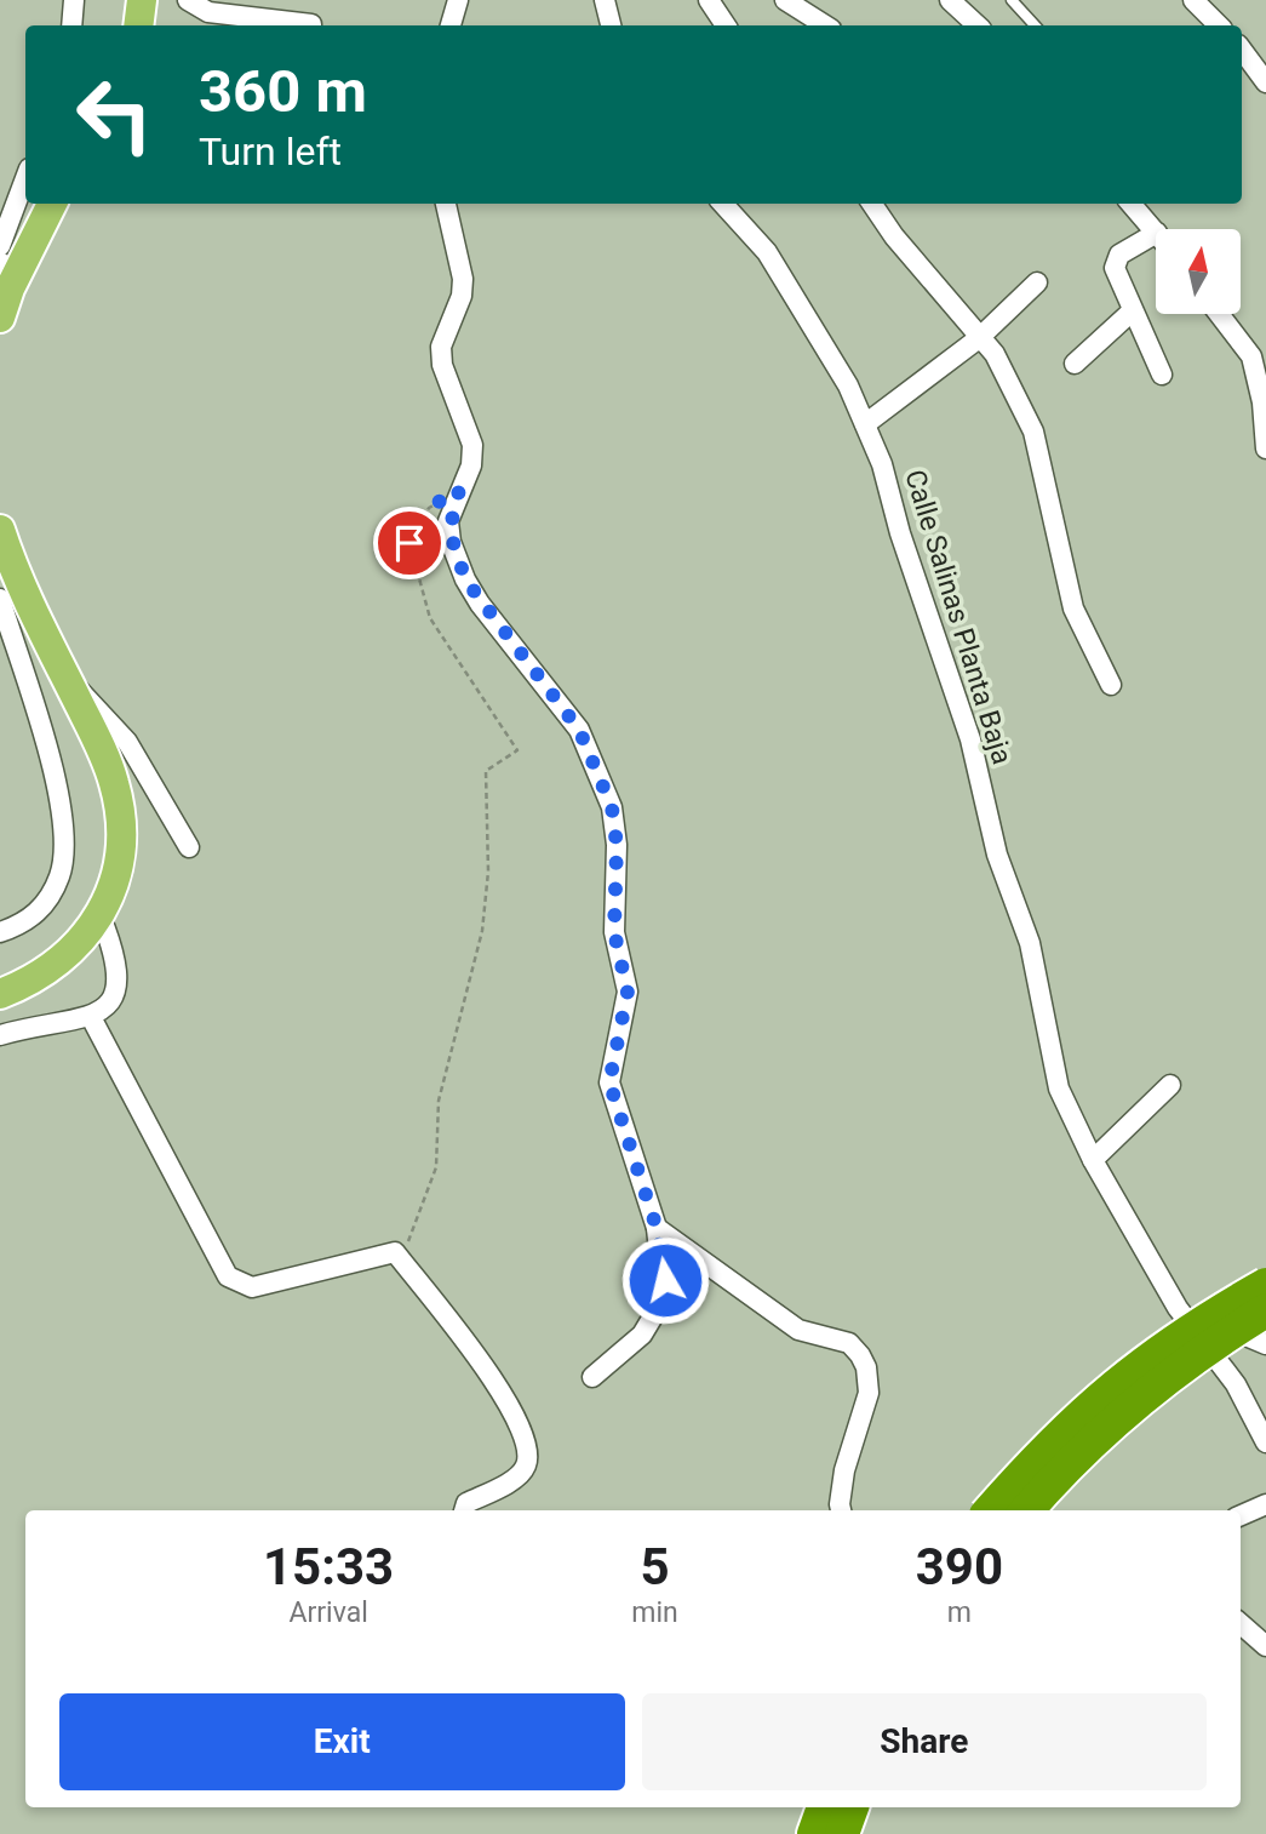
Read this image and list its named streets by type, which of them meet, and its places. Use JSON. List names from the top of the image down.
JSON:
{
  "streets": {
    "street": ["Calle Salinas Planta Baja"]
  },
  "north": "top",
  "page": {
    "turn": ["360 m", "Turn left"],
    "eta": [
      "15:33",
      "Arrival",
      "5",
      "min",
      "390",
      "m"
    ],
    "buttons": ["Exit", "Share"]
  }
}
